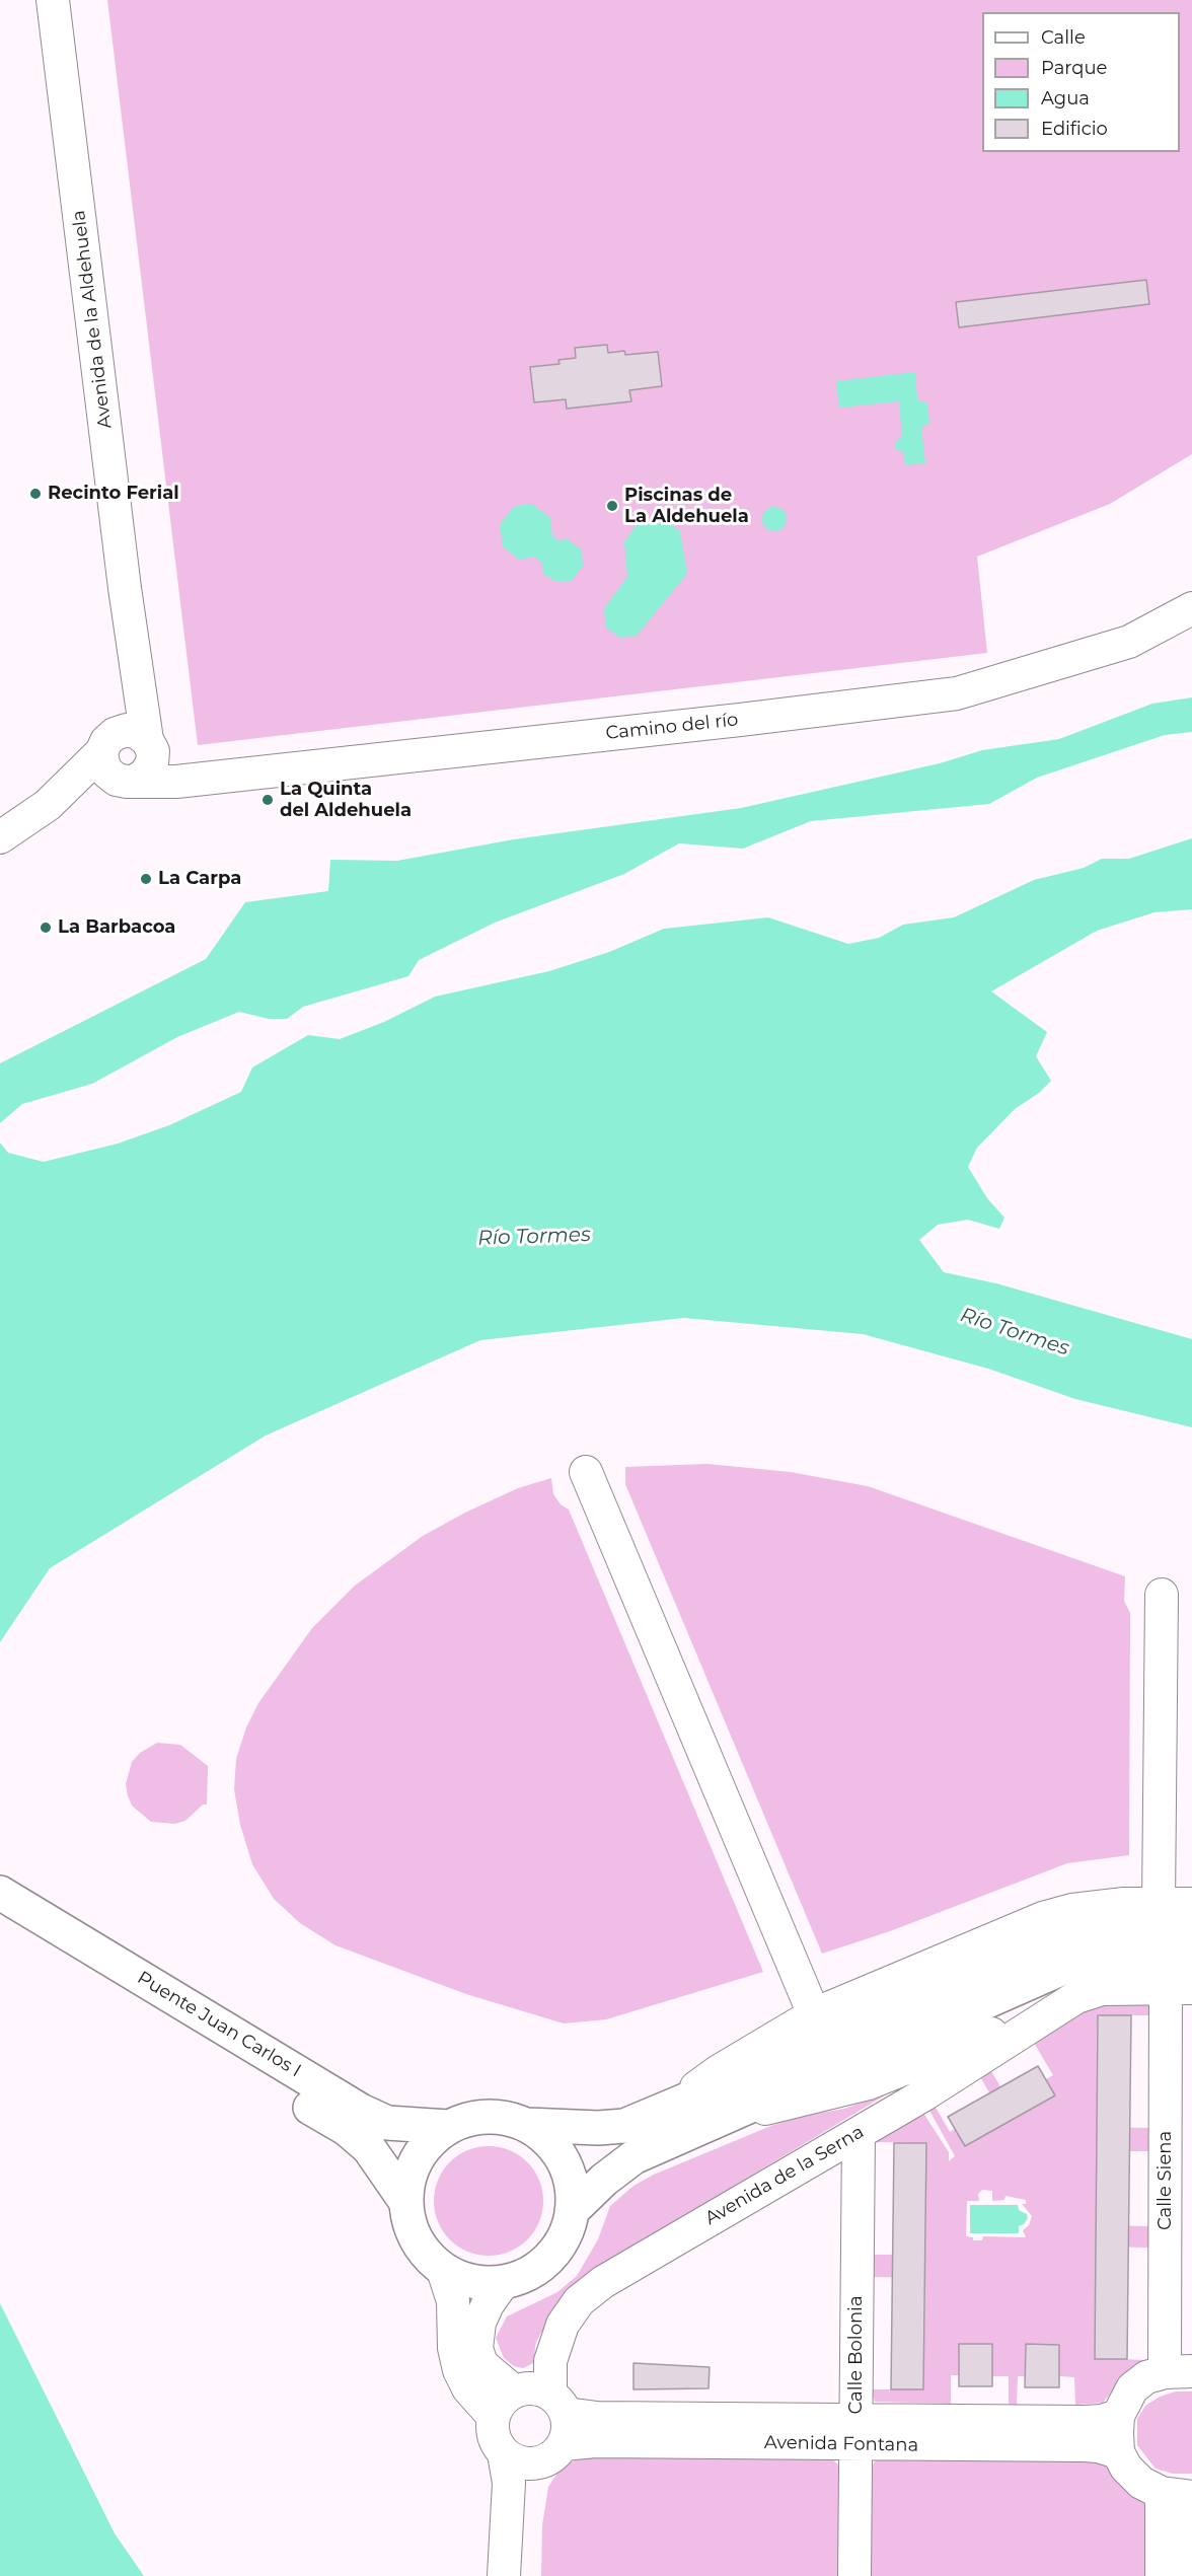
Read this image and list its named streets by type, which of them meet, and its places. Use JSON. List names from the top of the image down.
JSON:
{
  "streets": {
    "main road": ["Puente Juan Carlos I", "Avenida de la Serna"],
    "street": [
      "Avenida de la Aldehuela",
      "Camino del río",
      "Calle Siena",
      "Calle Bolonia",
      "Avenida Fontana"
    ]
  },
  "crossings": [
    ["Avenida de la Aldehuela", "Camino del río"],
    ["Puente Juan Carlos I", "Avenida de la Serna"],
    ["Avenida de la Serna", "Calle Siena"],
    ["Avenida de la Serna", "Calle Bolonia"],
    ["Avenida de la Serna", "Avenida Fontana"],
    ["Calle Bolonia", "Avenida Fontana"]
  ],
  "water": ["Río Tormes"],
  "places": [
    "Recinto Ferial",
    "Piscinas de La Aldehuela",
    "La Quinta del Aldehuela",
    "La Carpa",
    "La Barbacoa"
  ],
  "legend": [
    "Calle",
    "Parque",
    "Agua",
    "Edificio"
  ]
}
